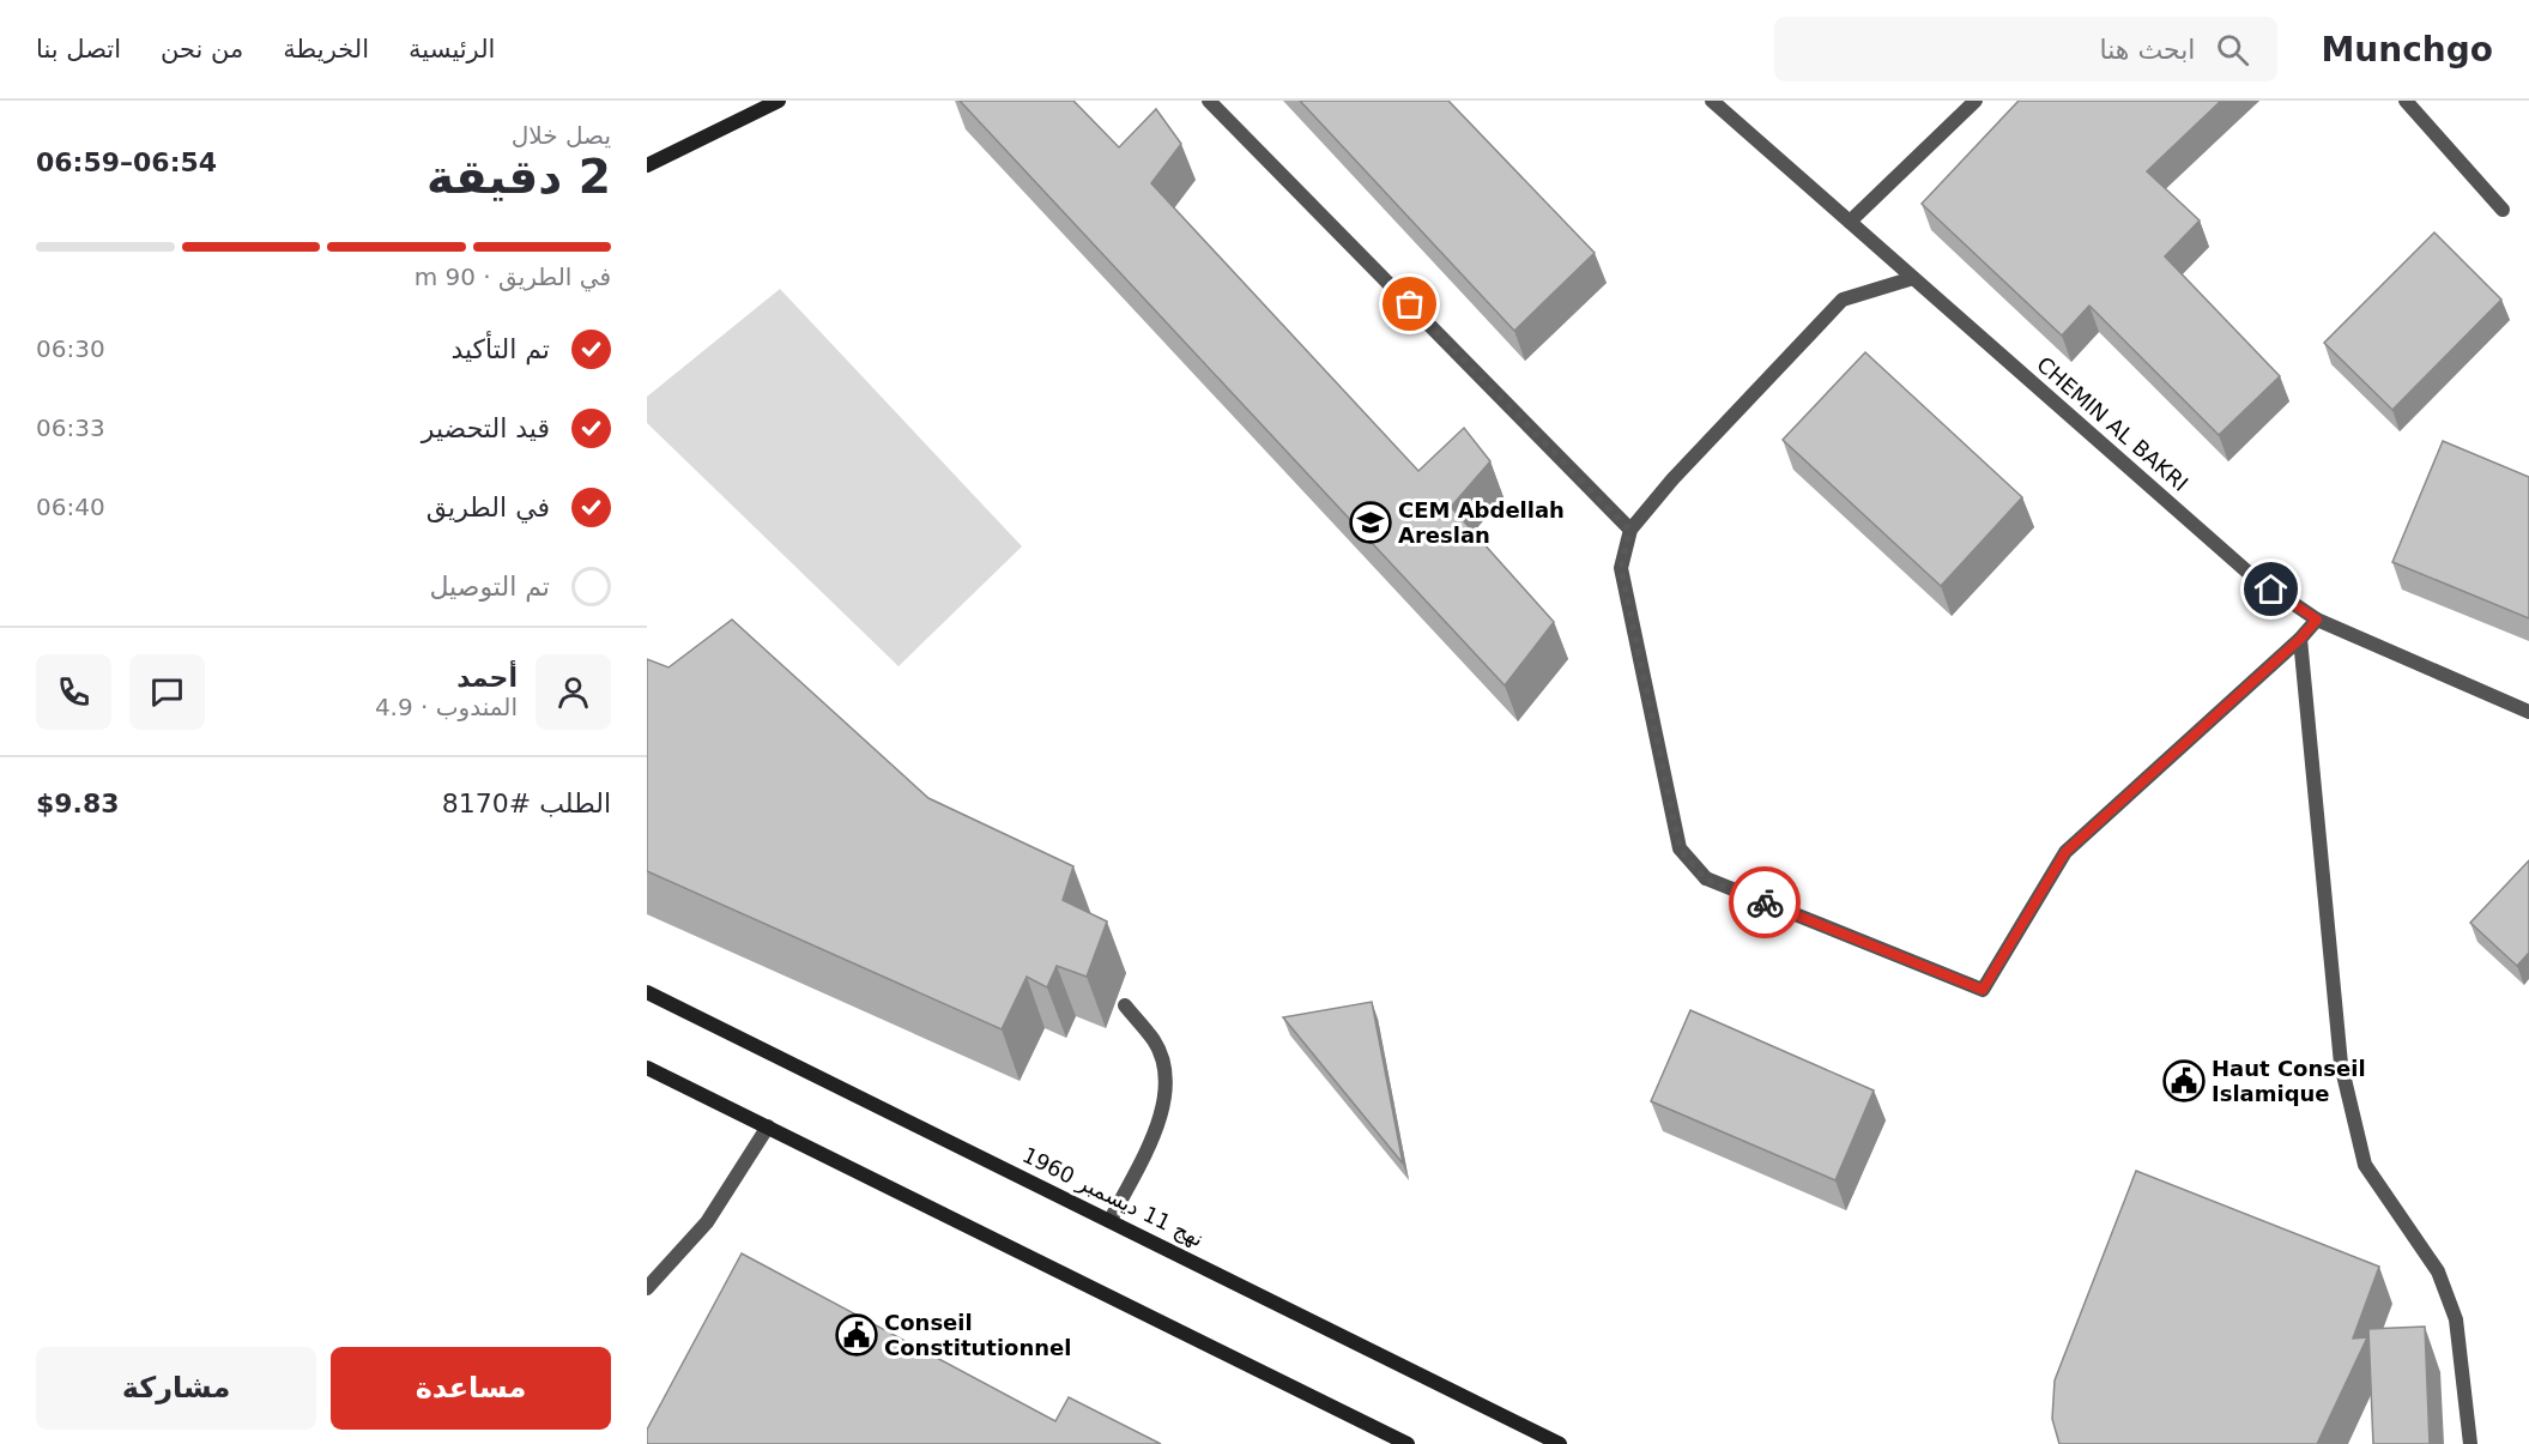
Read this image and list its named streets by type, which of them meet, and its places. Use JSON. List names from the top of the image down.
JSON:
{
  "streets": {
    "main road": ["نهج 11 ديسمبر 1960"],
    "street": ["CHEMIN AL BAKRI"]
  },
  "places": {
    "school or university": ["CEM Abdellah Areslan"],
    "public building": ["Haut Conseil Islamique", "Conseil Constitutionnel"]
  },
  "page": {
    "header": "Munchgo",
    "search": "ابحث هنا",
    "nav": [
      "الرئيسية",
      "الخريطة",
      "من نحن",
      "اتصل بنا"
    ],
    "heading": ["2 دقيقة", "يصل خلال", "06:54–06:59"],
    "panel": [
      "أحمد",
      "المندوب · 4.9",
      "الطلب #8170",
      "$9.83"
    ],
    "bar": "في الطريق · 90 m",
    "list": [
      ["تم التأكيد", "06:30"],
      ["قيد التحضير", "06:33"],
      ["في الطريق", "06:40"],
      "تم التوصيل"
    ],
    "buttons": ["مساعدة", "مشاركة"]
  }
}
